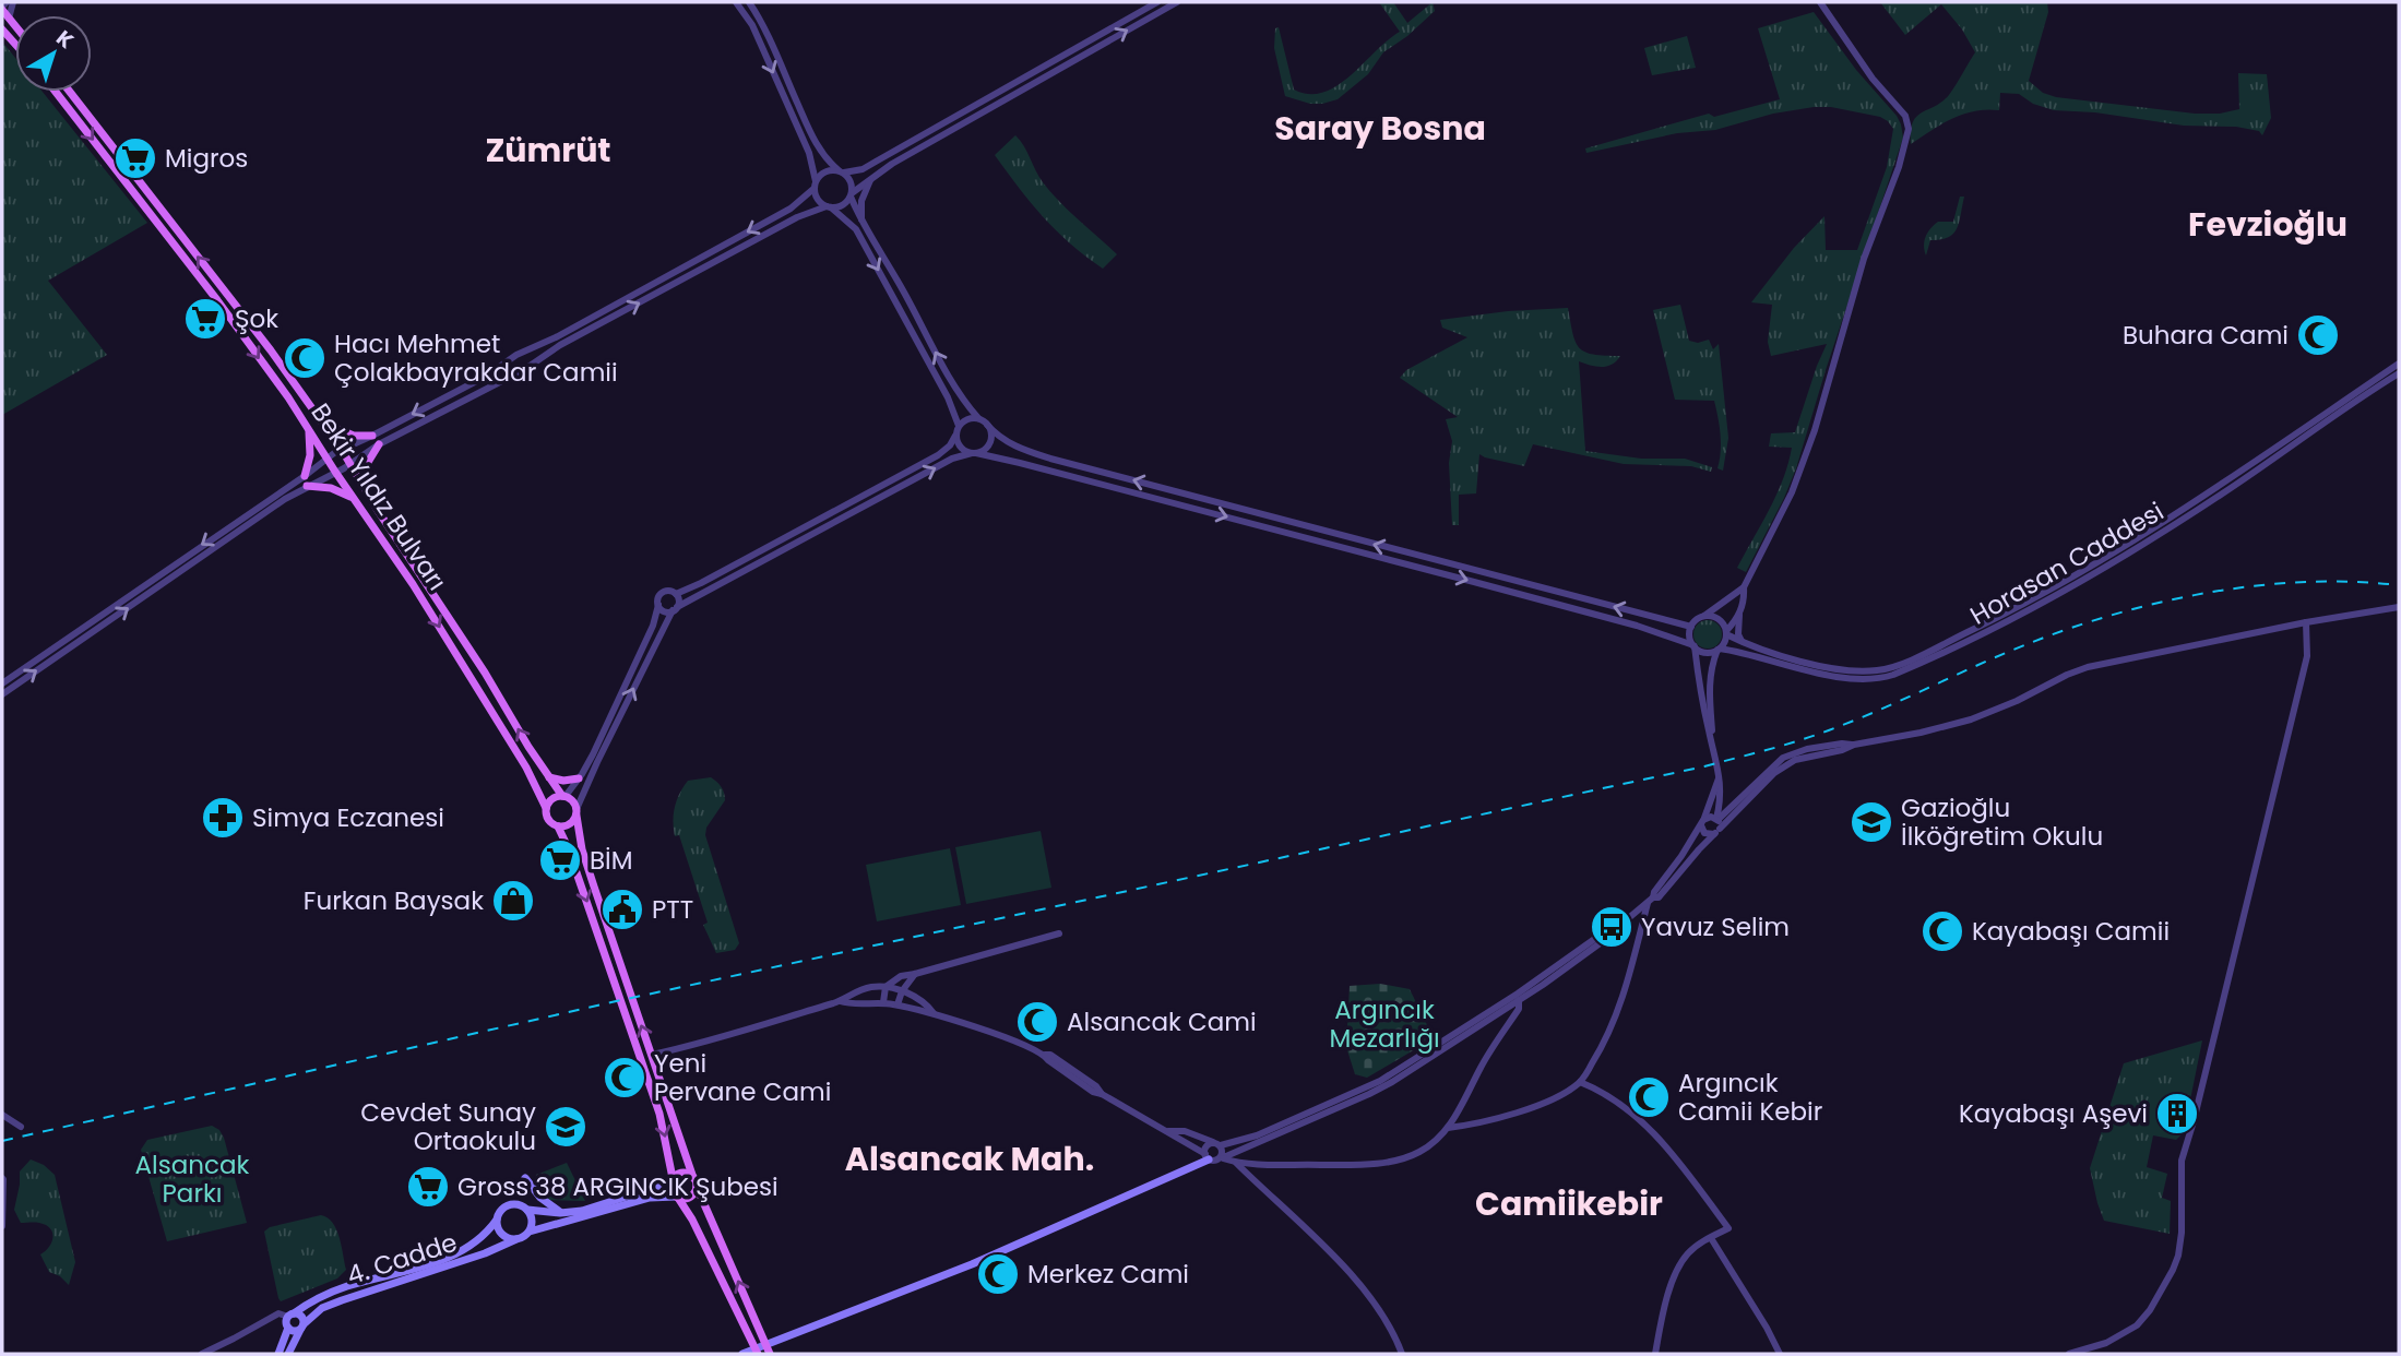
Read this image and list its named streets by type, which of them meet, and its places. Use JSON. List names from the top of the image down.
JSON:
{
  "streets": {
    "main road": ["Bekir Yıldız Bulvarı", "4. Cadde"],
    "street": ["Horasan Caddesi"]
  },
  "districts": [
    "Saray Bosna",
    "Zümrüt",
    "Fevzioğlu",
    "Alsancak Mah.",
    "Camiikebir"
  ],
  "parks": ["Argıncık Mezarlığı", "Alsancak Parkı"],
  "places": {
    "supermarket": [
      "Migros",
      "Şok",
      "BİM",
      "Gross 38 ARGINCIK Şubesi"
    ],
    "mosque": [
      "Buhara Cami",
      "Hacı Mehmet Çolakbayrakdar Camii",
      "Kayabaşı Camii",
      "Alsancak Cami",
      "Yeni Pervane Cami",
      "Argıncık Camii Kebir",
      "Merkez Cami"
    ],
    "pharmacy": ["Simya Eczanesi"],
    "school or university": ["Gazioğlu İlköğretim Okulu", "Cevdet Sunay Ortaokulu"],
    "shop": ["Furkan Baysak"],
    "public building": ["PTT"],
    "bus stop": ["Yavuz Selim"],
    "building": ["Kayabaşı Aşevi"]
  },
  "north": "top right"
}
